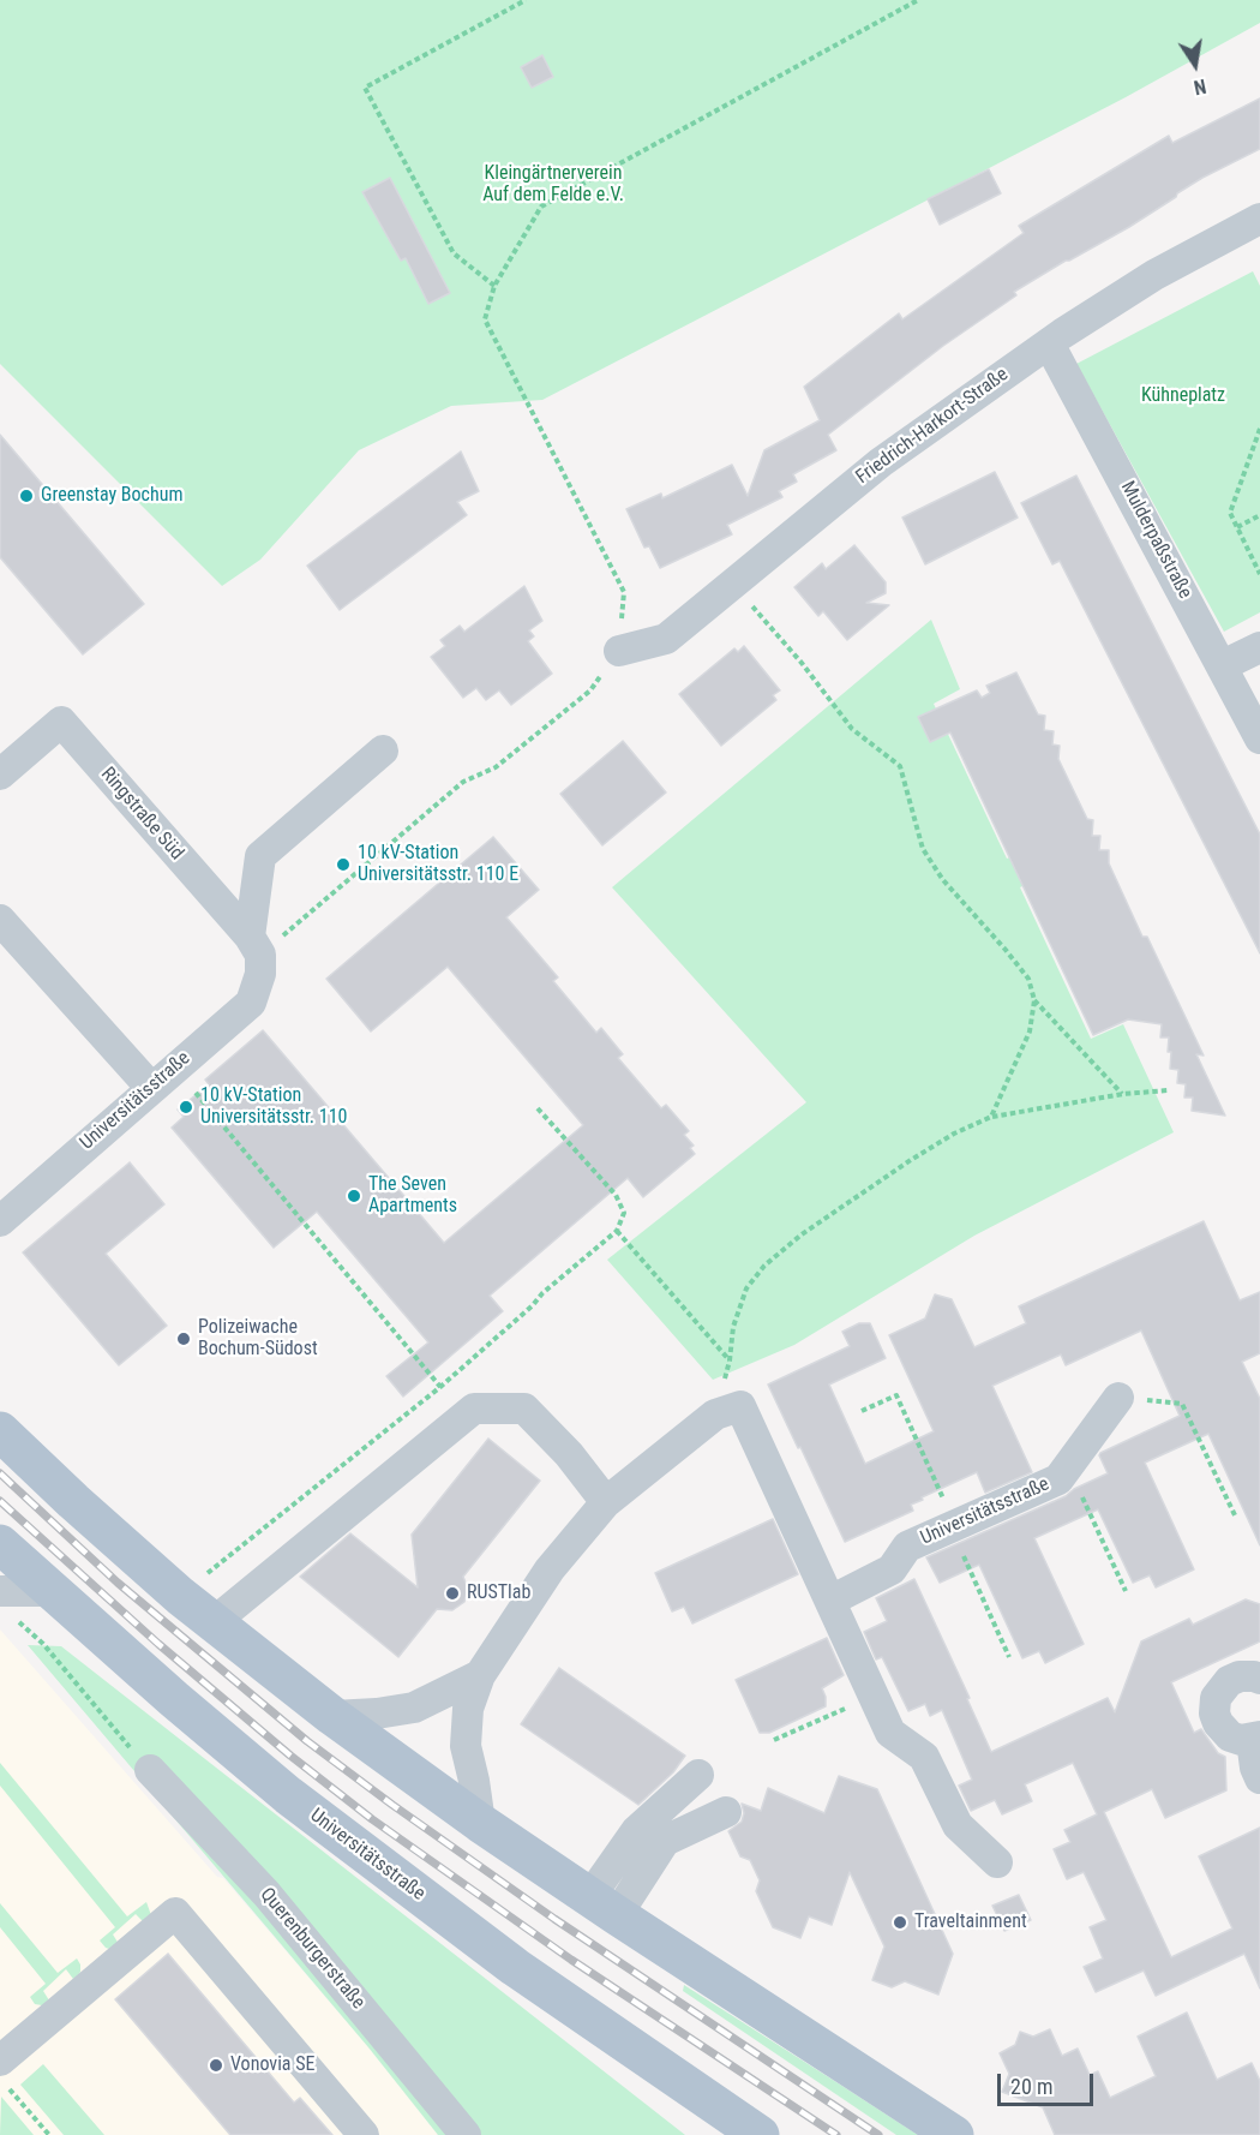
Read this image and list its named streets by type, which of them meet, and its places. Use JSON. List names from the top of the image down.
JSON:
{
  "streets": {
    "main road": ["Universitätsstraße"],
    "street": [
      "Friedrich-Harkort-Straße",
      "Mulderpaßstraße",
      "Ringstraße Süd",
      "Querenburgerstraße"
    ]
  },
  "crossings": [
    ["Friedrich-Harkort-Straße", "Mulderpaßstraße"],
    ["Ringstraße Süd", "Universitätsstraße"]
  ],
  "parks": ["Kleingärtnerverein Auf dem Felde e.V.", "Kühneplatz"],
  "places": [
    "Greenstay Bochum",
    "10 kV-Station Universitätsstr. 110 E",
    "10 kV-Station Universitätsstr. 110",
    "The Seven Apartments",
    "Polizeiwache Bochum-Südost",
    "RUSTlab",
    "Traveltainment",
    "Vonovia SE"
  ],
  "scale_bar": "20 m",
  "north": "bottom"
}
